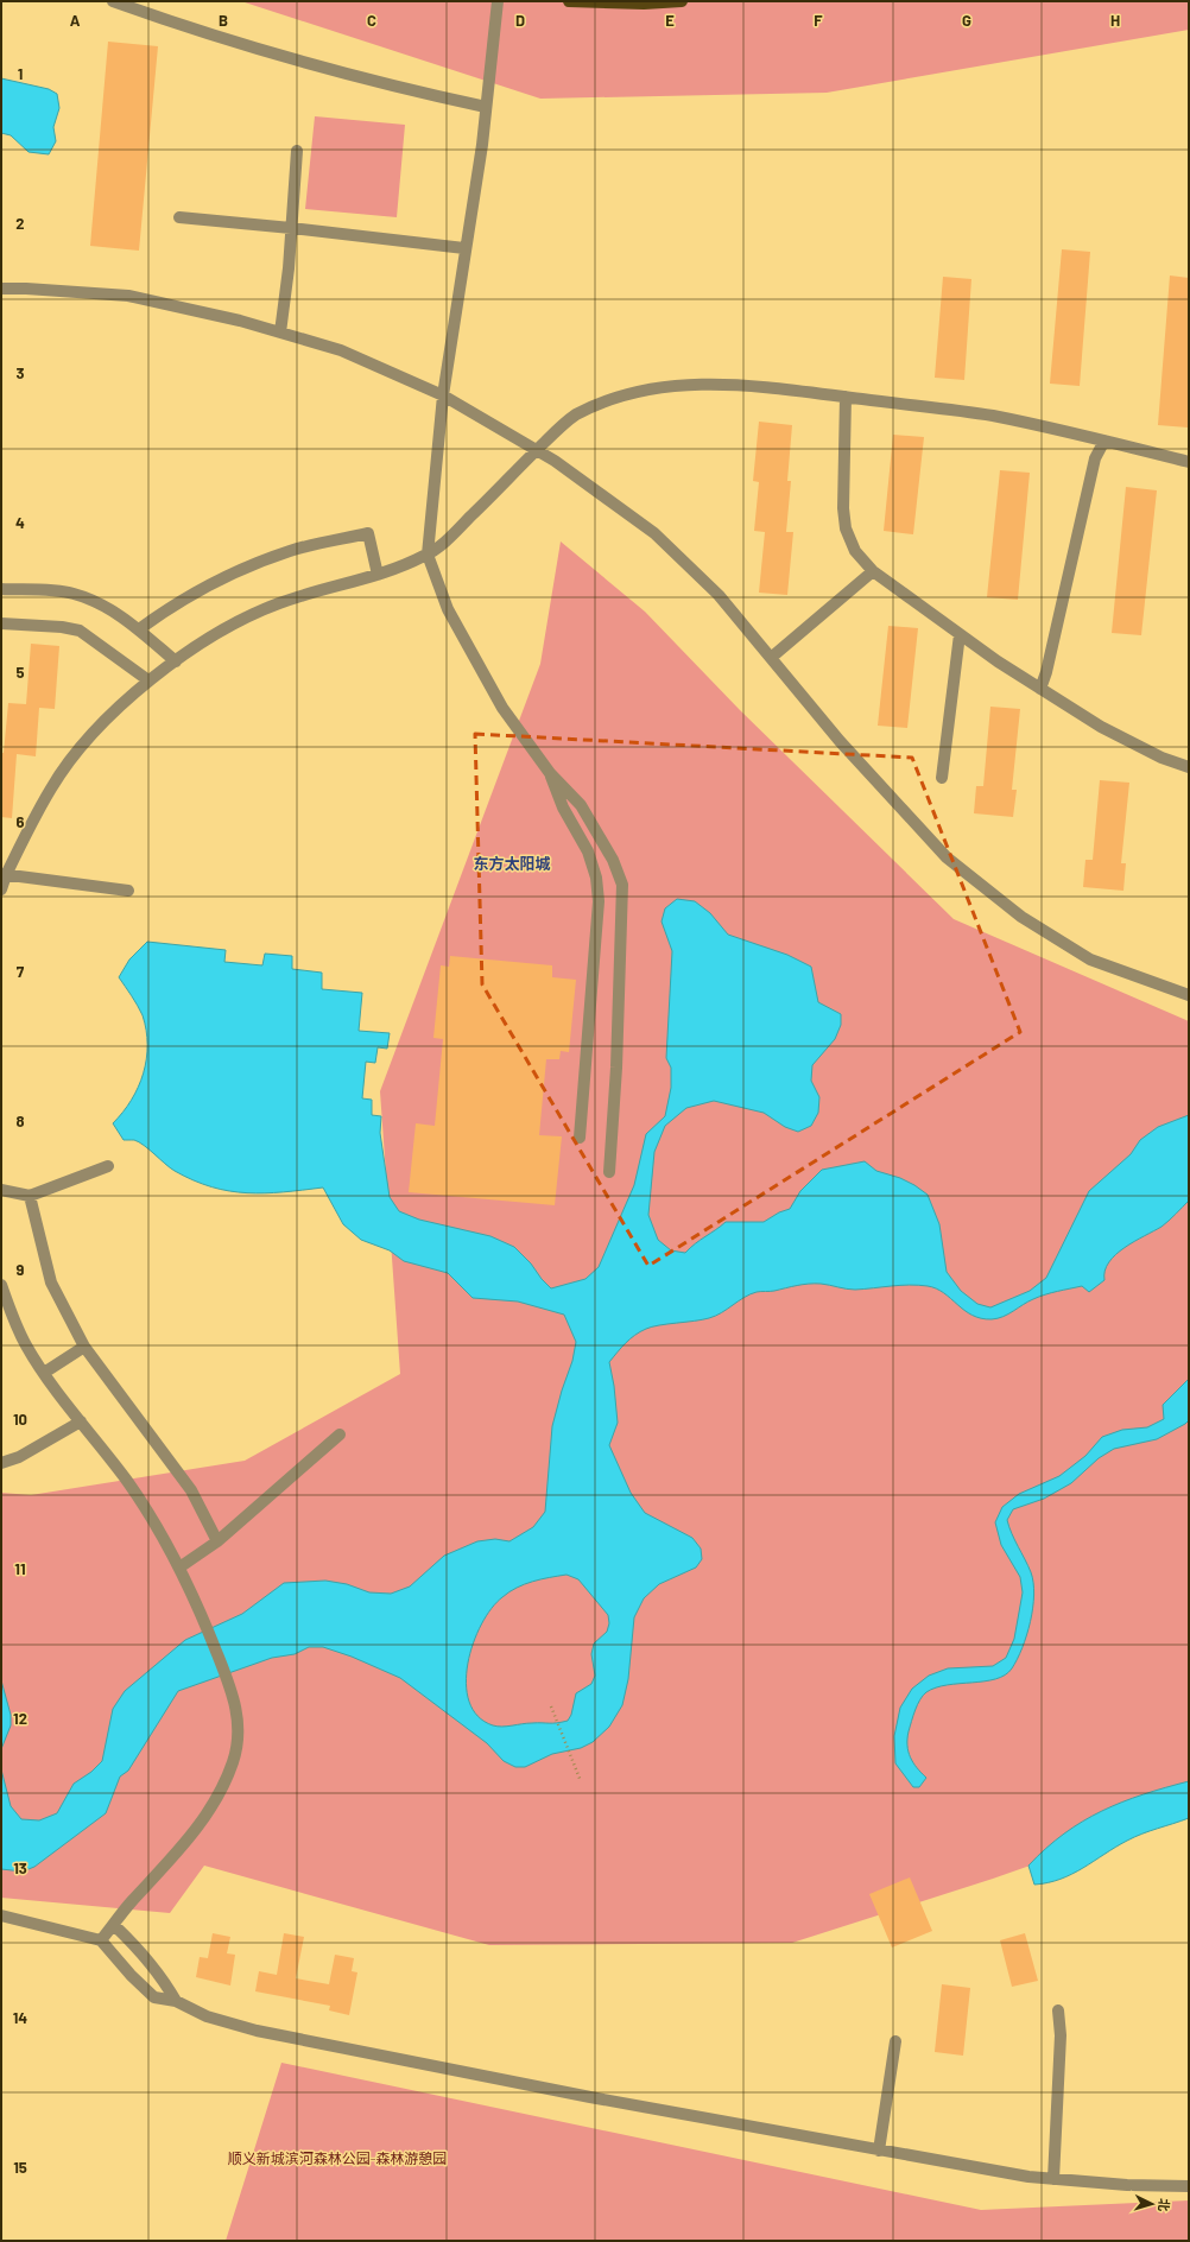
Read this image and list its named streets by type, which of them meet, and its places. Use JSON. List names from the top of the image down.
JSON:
{
  "districts": ["东方太阳城"],
  "parks": ["顺义新城滨河森林公园-森林游憩园"],
  "north": "right",
  "grid": {
    "columns": [
      "A",
      "B",
      "C",
      "D",
      "E",
      "F",
      "G",
      "H"
    ],
    "rows": [
      "1",
      "2",
      "3",
      "4",
      "5",
      "6",
      "7",
      "8",
      "9",
      "10",
      "11",
      "12",
      "13",
      "14",
      "15"
    ]
  }
}
